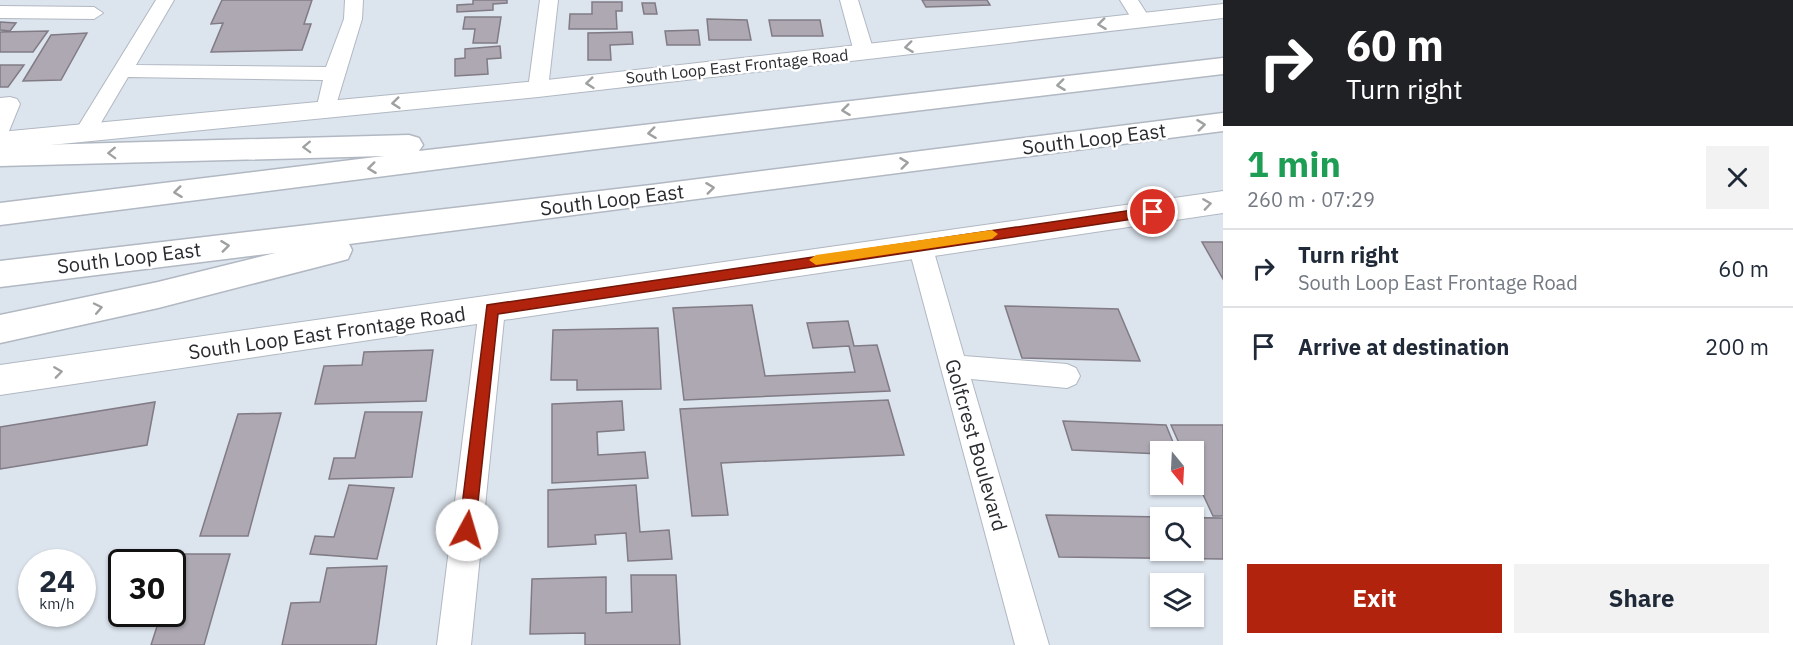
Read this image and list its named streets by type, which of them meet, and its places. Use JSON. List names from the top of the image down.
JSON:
{
  "streets": {
    "highway": ["South Loop East"],
    "main road": ["South Loop East Frontage Road"],
    "street": ["Golfcrest Boulevard"]
  },
  "crossings": [
    ["South Loop East Frontage Road", "Golfcrest Boulevard"]
  ],
  "north": "bottom",
  "page": {
    "turn": ["60 m", "Turn right"],
    "heading": ["1 min", "260 m · 07:29"],
    "list": [
      {
        "name": "Turn right",
        "note": "South Loop East Frontage Road",
        "value": "60 m"
      },
      {
        "name": "Arrive at destination",
        "value": "200 m"
      }
    ],
    "speed": "24 km/h",
    "limit": "30",
    "buttons": ["Exit", "Share"]
  }
}
